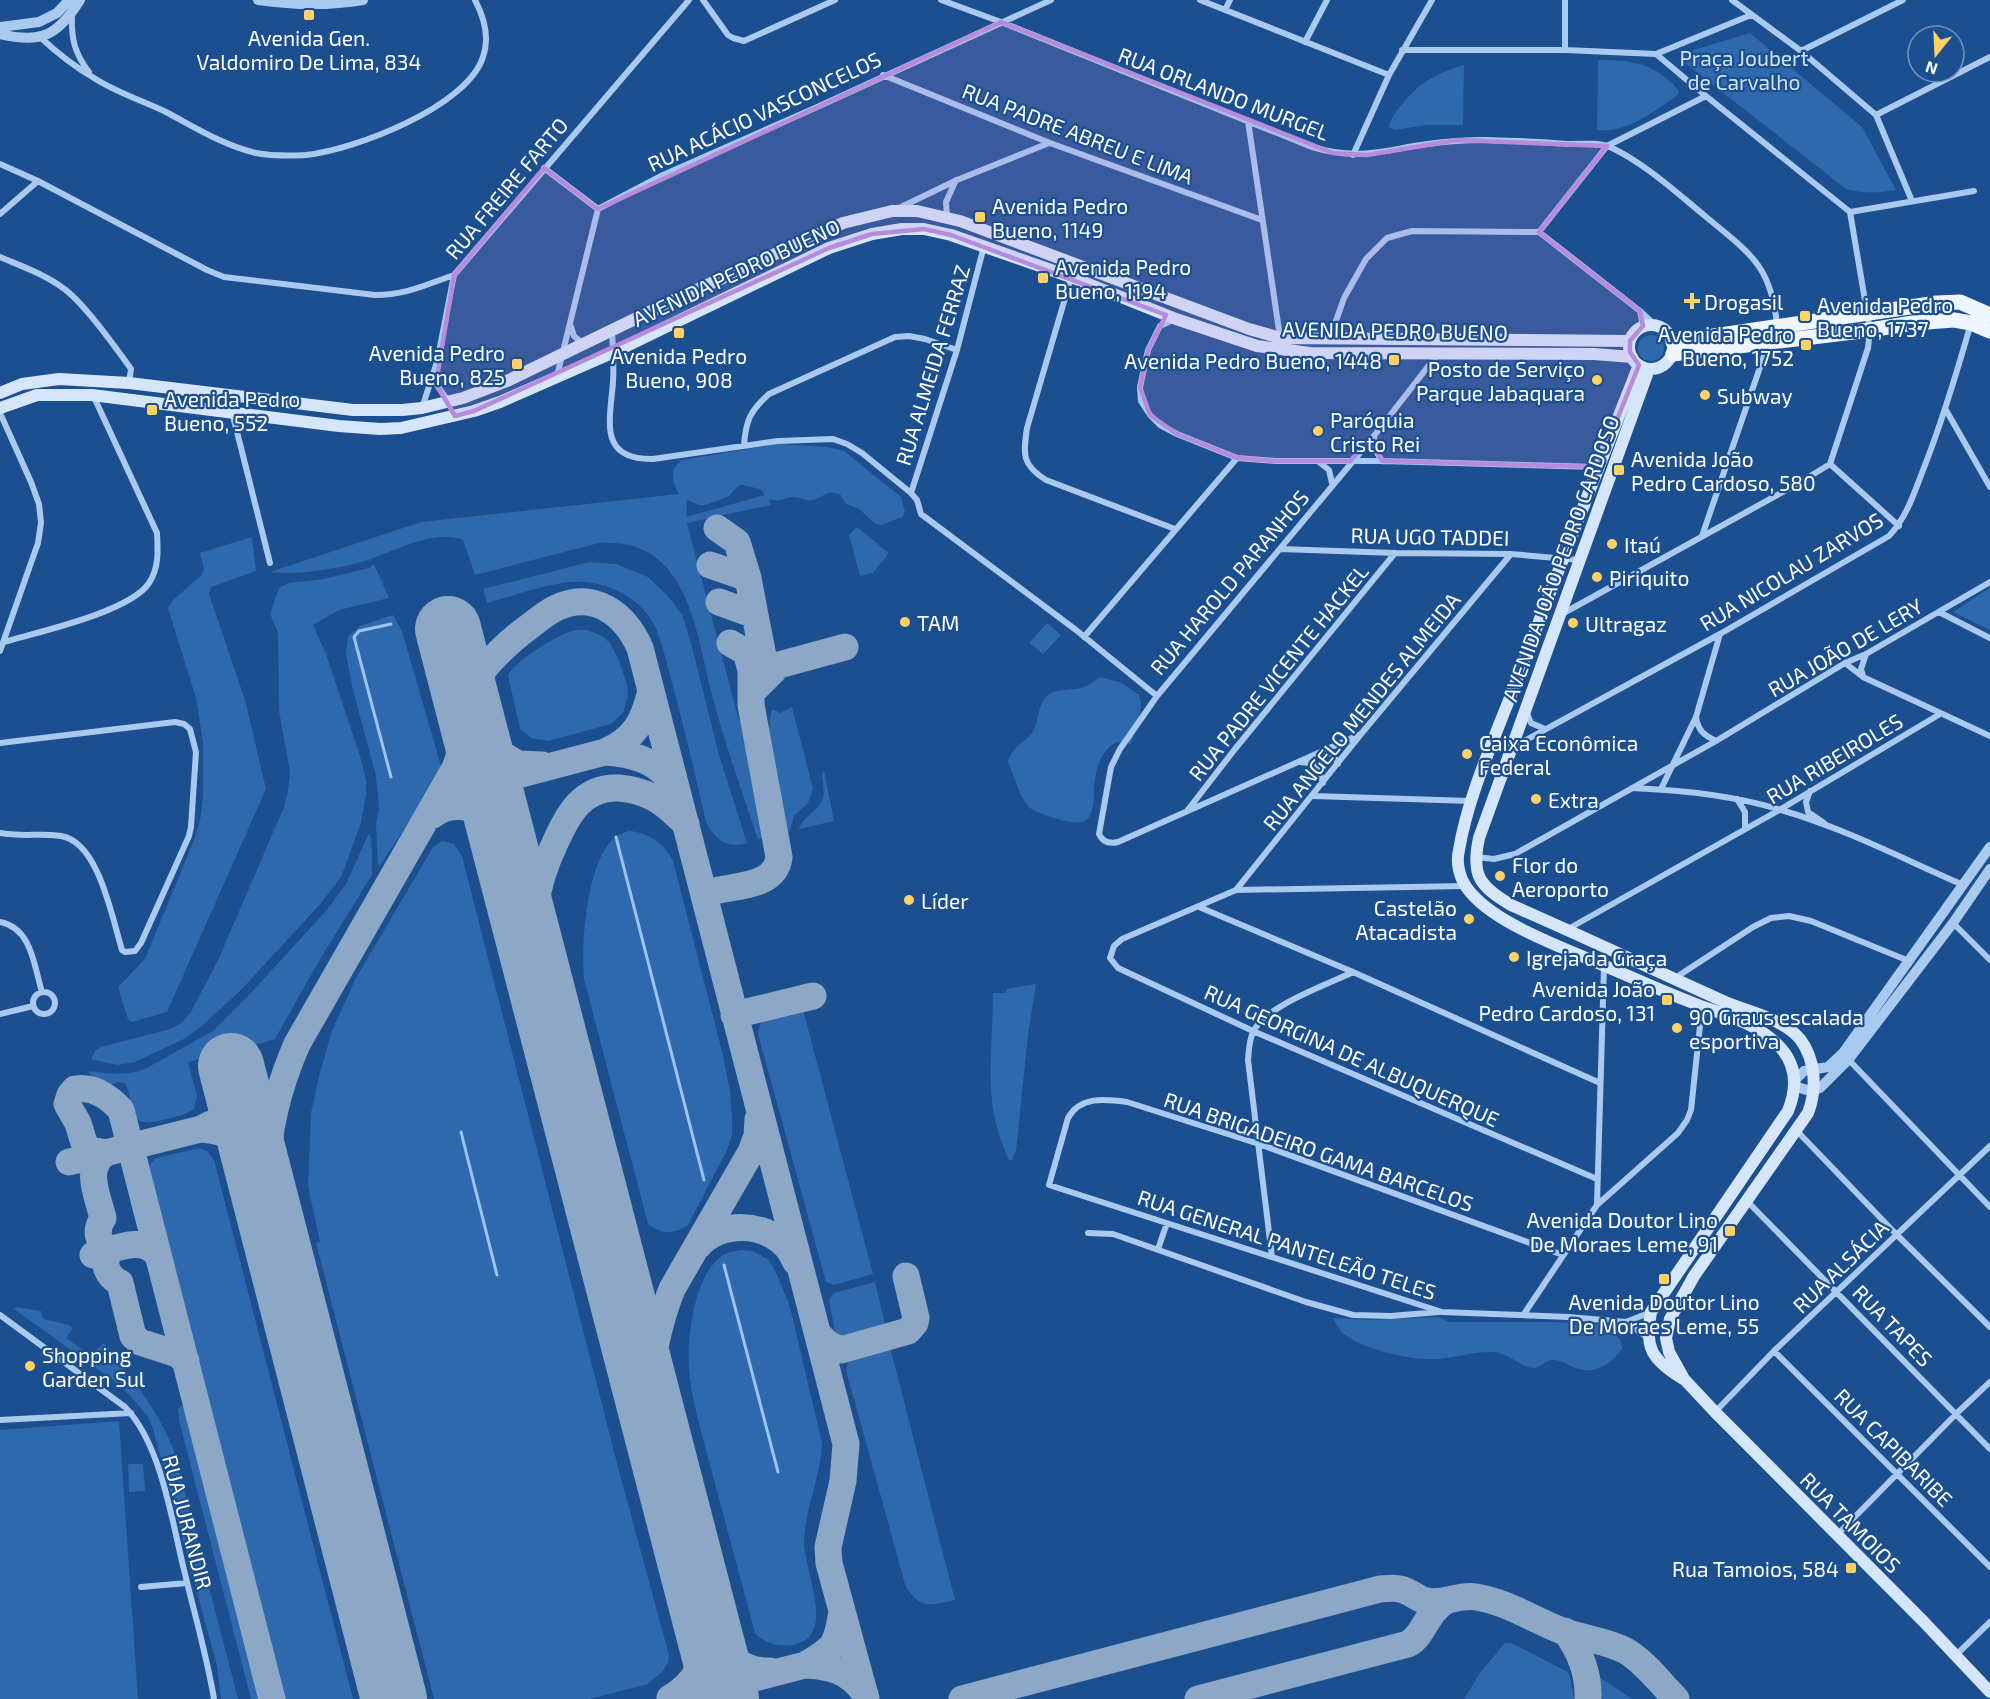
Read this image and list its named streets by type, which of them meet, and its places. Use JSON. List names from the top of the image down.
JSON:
{
  "streets": {
    "main road": ["AVENIDA PEDRO BUENO", "AVENIDA JOÃO PEDRO CARDOSO", "RUA TAMOIOS"],
    "street": [
      "RUA ORLANDO MURGEL",
      "RUA ACÁCIO VASCONCELOS",
      "RUA PADRE ABREU E LIMA",
      "RUA FREIRE FARTO",
      "RUA ALMEIDA FERRAZ",
      "RUA UGO TADDEI",
      "RUA NICOLAU ZARVOS",
      "RUA HAROLD PARANHOS",
      "RUA JOÃO DE LERY",
      "RUA PADRE VICENTE HACKEL",
      "RUA ANGELO MENDES ALMEIDA",
      "RUA RIBEIROLES",
      "RUA GEORGINA DE ALBUQUERQUE",
      "RUA BRIGADEIRO GAMA BARCELOS",
      "RUA GENERAL PANTELEÃO TELES",
      "RUA ALSÁCIA",
      "RUA TAPES",
      "RUA CAPIBARIBE",
      "RUA JURANDIR"
    ]
  },
  "crossings": [
    ["RUA ORLANDO MURGEL", "RUA ACÁCIO VASCONCELOS"],
    ["RUA ACÁCIO VASCONCELOS", "RUA PADRE ABREU E LIMA"],
    ["AVENIDA PEDRO BUENO", "RUA ALMEIDA FERRAZ"],
    ["AVENIDA PEDRO BUENO", "AVENIDA JOÃO PEDRO CARDOSO"],
    ["AVENIDA PEDRO BUENO", "RUA HAROLD PARANHOS"],
    ["RUA UGO TADDEI", "AVENIDA JOÃO PEDRO CARDOSO"],
    ["RUA UGO TADDEI", "RUA HAROLD PARANHOS"],
    ["RUA UGO TADDEI", "RUA PADRE VICENTE HACKEL"],
    ["RUA UGO TADDEI", "RUA ANGELO MENDES ALMEIDA"],
    ["AVENIDA JOÃO PEDRO CARDOSO", "RUA NICOLAU ZARVOS"],
    ["AVENIDA JOÃO PEDRO CARDOSO", "RUA JOÃO DE LERY"],
    ["RUA HAROLD PARANHOS", "RUA PADRE VICENTE HACKEL"],
    ["RUA BRIGADEIRO GAMA BARCELOS", "RUA GENERAL PANTELEÃO TELES"],
    ["RUA ALSÁCIA", "RUA TAPES"],
    ["RUA ALSÁCIA", "RUA CAPIBARIBE"],
    ["RUA ALSÁCIA", "RUA TAMOIOS"]
  ],
  "parks": ["Praça Joubert de Carvalho"],
  "places": {
    "transit": [
      "Avenida Gen. Valdomiro De Lima, 834",
      "Avenida Pedro Bueno, 1149",
      "Avenida Pedro Bueno, 1194",
      "Avenida Pedro Bueno, 1737",
      "Avenida Pedro Bueno, 908",
      "Avenida Pedro Bueno, 1752",
      "Avenida Pedro Bueno, 1448",
      "Avenida Pedro Bueno, 825",
      "Avenida Pedro Bueno, 552",
      "Avenida João Pedro Cardoso, 580",
      "Avenida João Pedro Cardoso, 131",
      "Avenida Doutor Lino De Moraes Leme, 91",
      "Avenida Doutor Lino De Moraes Leme, 55",
      "Rua Tamoios, 584"
    ],
    "health": ["Drogasil"],
    "other": [
      "Posto de Serviço Parque Jabaquara",
      "Subway",
      "Paróquia Cristo Rei",
      "Itaú",
      "Piriquito",
      "TAM",
      "Ultragaz",
      "Caixa Econômica Federal",
      "Extra",
      "Flor do Aeroporto",
      "Líder",
      "Castelão Atacadista",
      "Igreja da Graça",
      "90 Graus escalada esportiva",
      "Shopping Garden Sul"
    ]
  },
  "north": "bottom"
}
